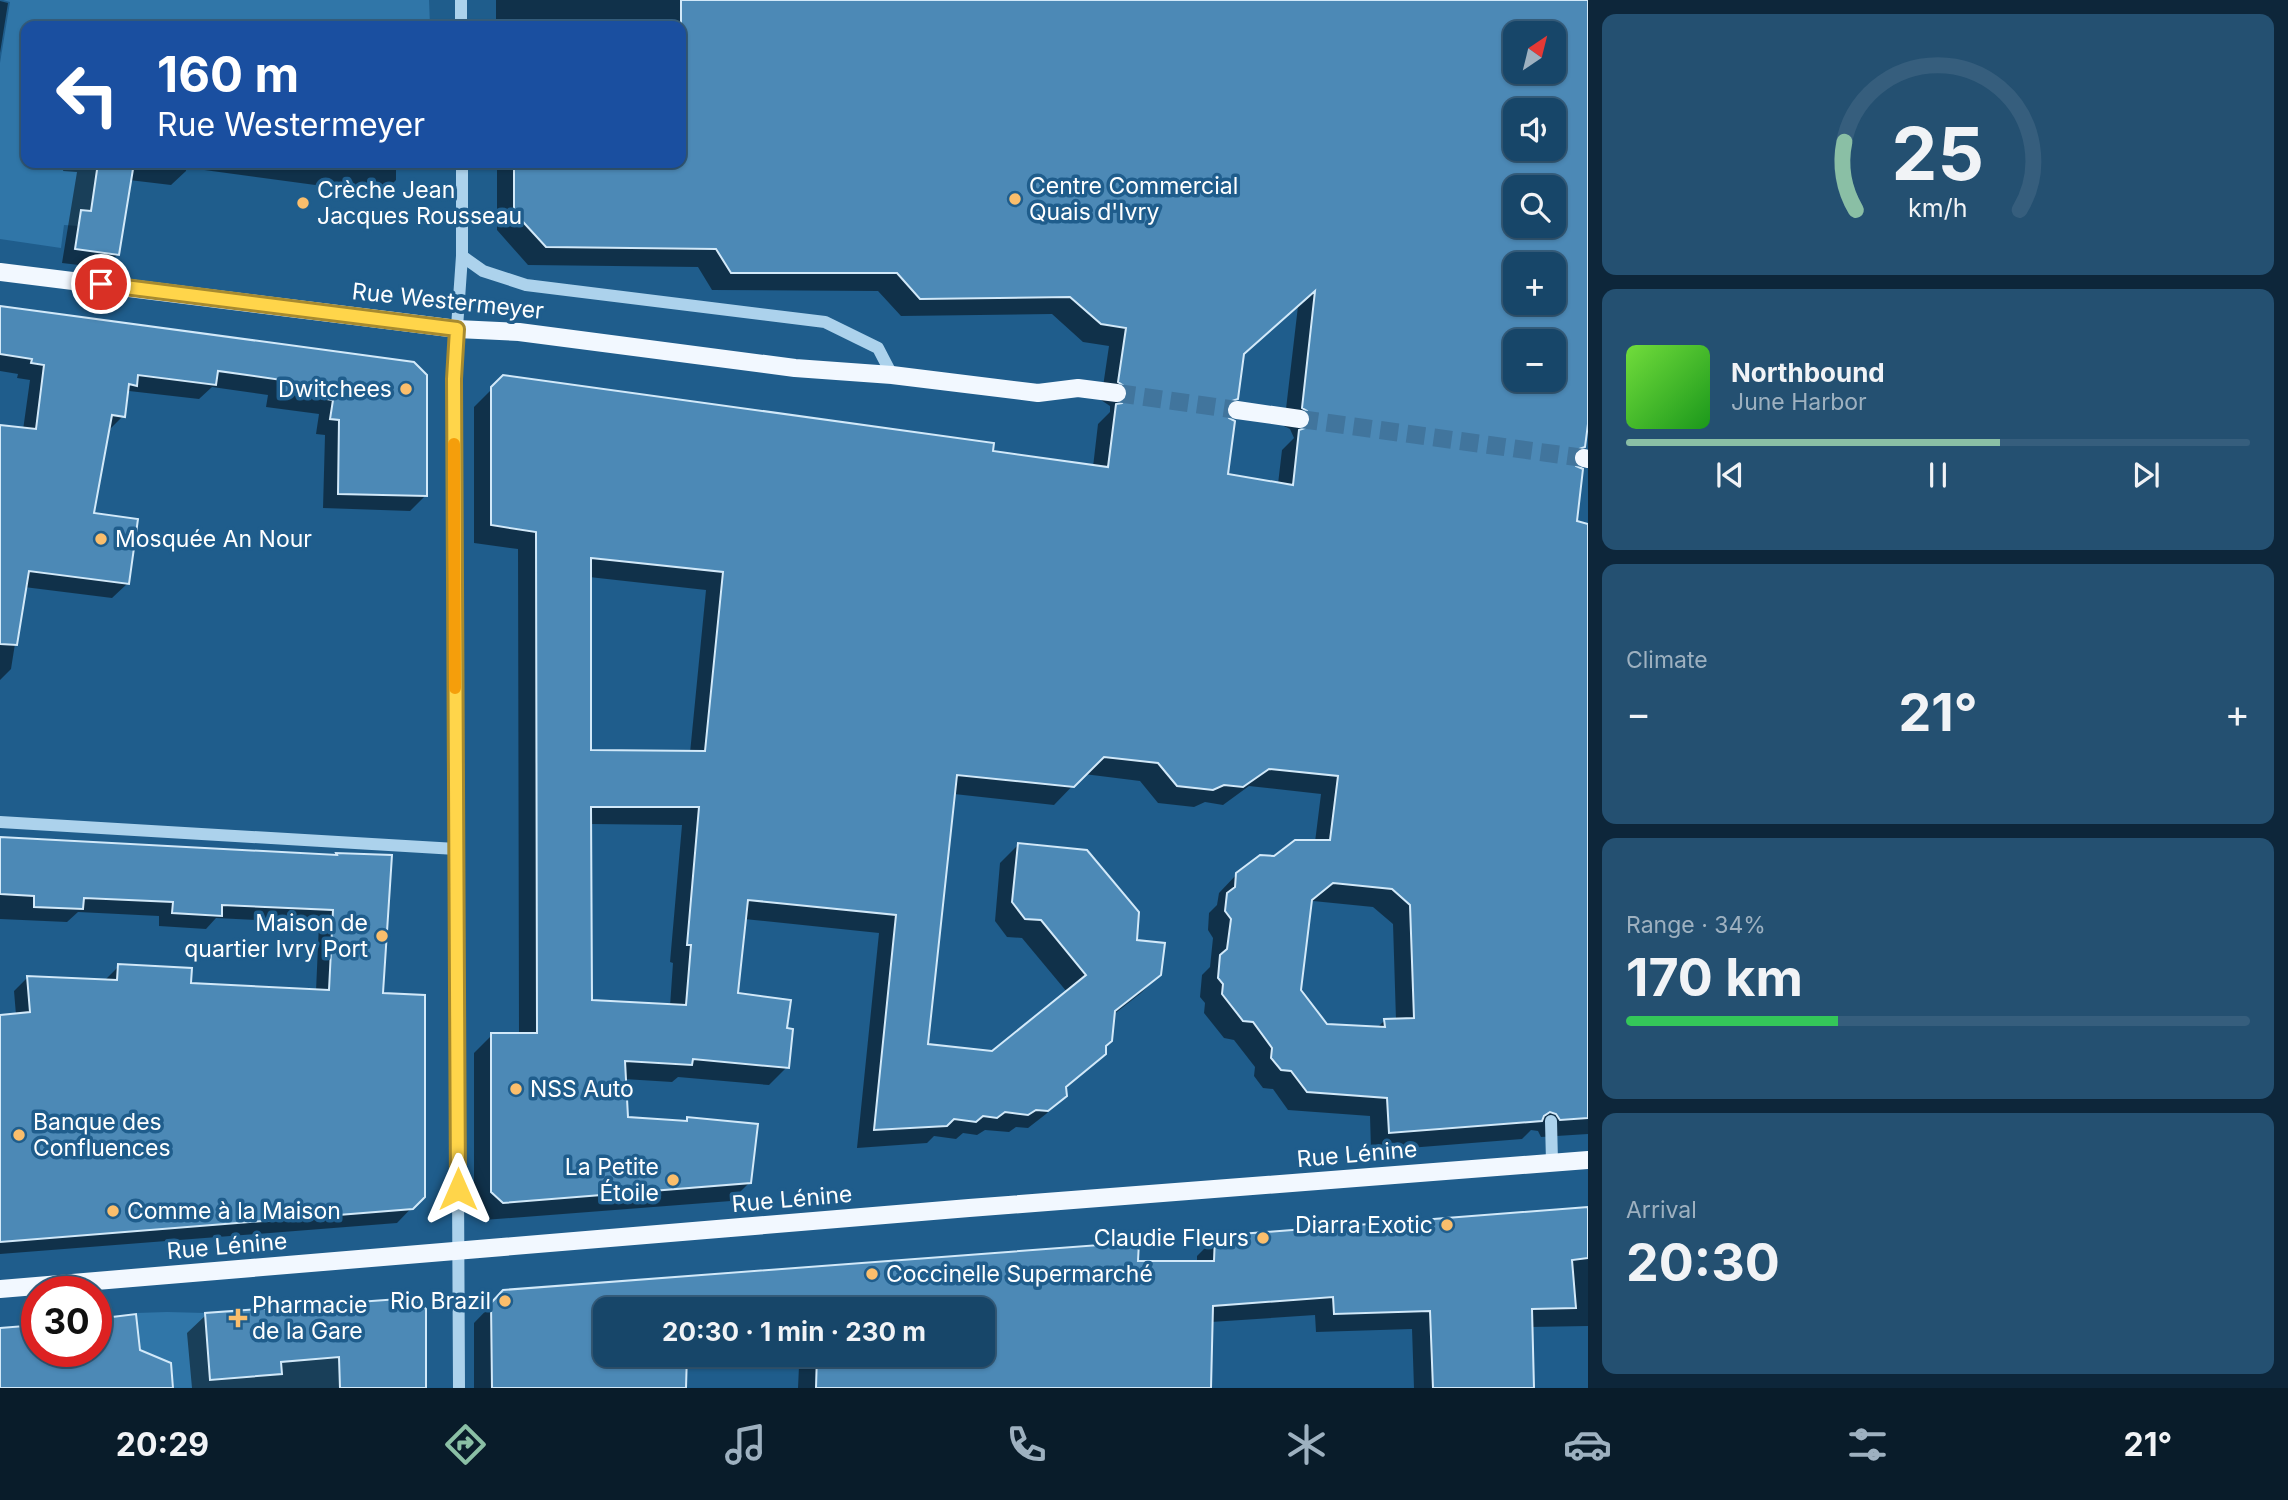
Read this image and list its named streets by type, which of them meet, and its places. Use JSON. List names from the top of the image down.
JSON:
{
  "streets": {
    "main road": ["Rue Westermeyer", "Rue Lénine"]
  },
  "places": {
    "other": [
      "Centre Commercial Quais d'Ivry",
      "Crèche Jean Jacques Rousseau",
      "Dwitchees",
      "Mosquée An Nour",
      "Maison de quartier Ivry Port",
      "NSS Auto",
      "Banque des Confluences",
      "La Petite Étoile",
      "Comme à la Maison",
      "Diarra Exotic",
      "Claudie Fleurs",
      "Coccinelle Supermarché",
      "Rio Brazil"
    ],
    "health": ["Pharmacie de la Gare"]
  },
  "north": "top right",
  "page": {
    "map_buttons": ["+", "−"],
    "turn": ["160 m", "Rue Westermeyer"],
    "song": ["Northbound", "June Harbor"],
    "tile": [
      "Climate",
      ["Range · 34%", "170 km"],
      ["Arrival", "20:30"]
    ],
    "heat": ["−", "21°", "+"],
    "limit": "30",
    "trip": "20:30 · 1 min · 230 m",
    "tabs": ["20:29", "21°"],
    "gauge": ["25", "km/h"]
  }
}
